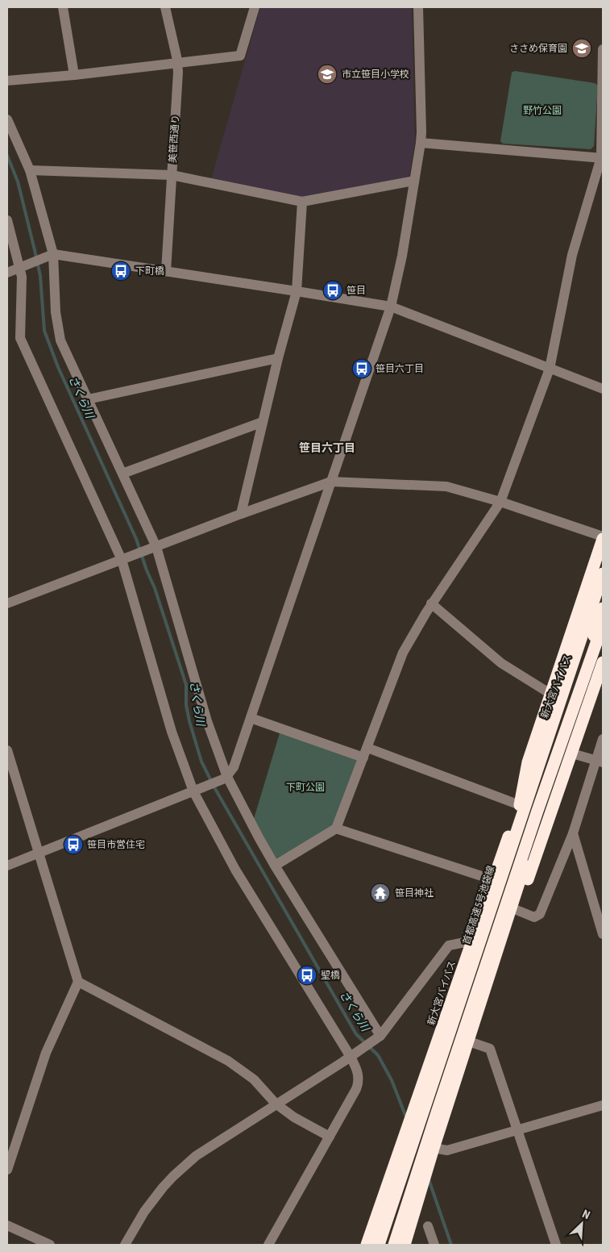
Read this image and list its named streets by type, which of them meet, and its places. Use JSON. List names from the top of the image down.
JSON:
{
  "streets": {
    "highway": ["新大宮バイパス", "首都高速5号池袋線"],
    "street": ["美笹西通り"]
  },
  "districts": ["笹目六丁目"],
  "water": ["さくら川"],
  "parks": ["野竹公園", "下町公園"],
  "places": {
    "school or university": ["ささめ保育園", "市立笹目小学校"],
    "bus stop": [
      "下町橋",
      "笹目",
      "笹目六丁目",
      "笹目市営住宅",
      "聖橋"
    ],
    "temple": ["笹目神社"]
  },
  "north": "top right"
}
